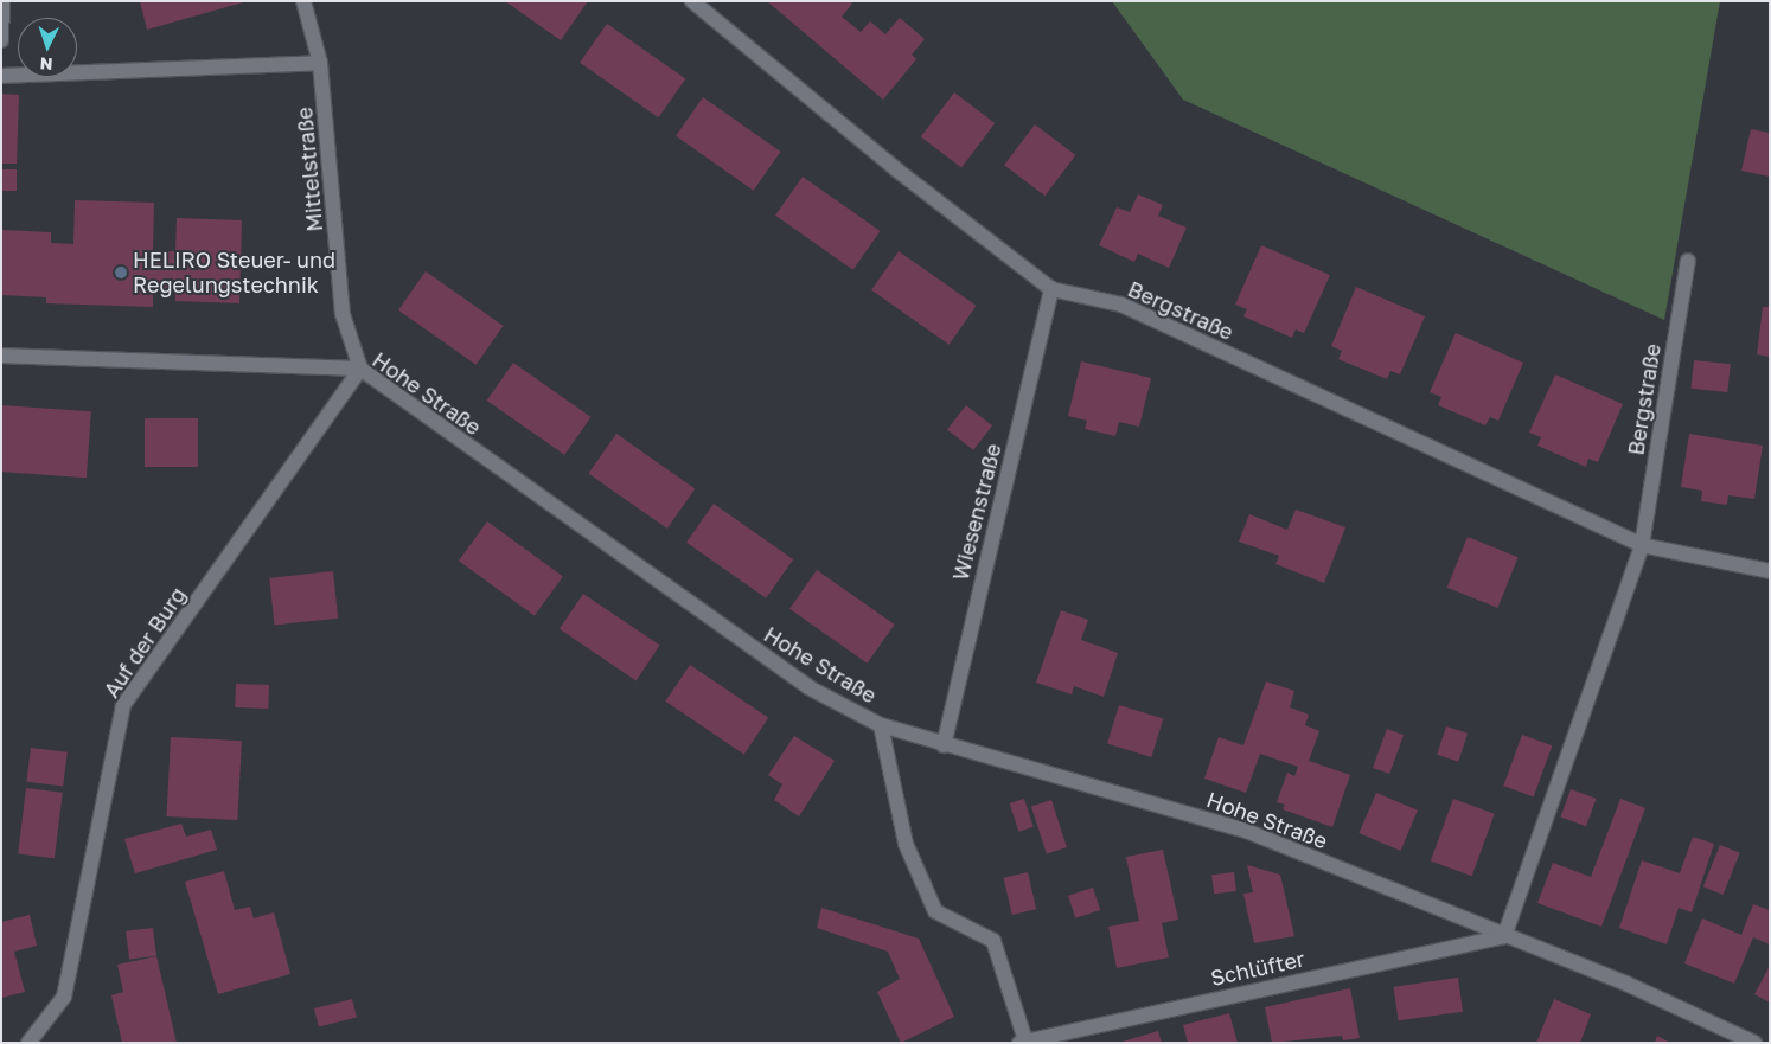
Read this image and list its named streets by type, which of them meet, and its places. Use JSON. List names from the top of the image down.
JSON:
{
  "streets": {
    "street": [
      "Mittelstraße",
      "Bergstraße",
      "Hohe Straße",
      "Wiesenstraße",
      "Auf der Burg",
      "Schlüfter"
    ]
  },
  "crossings": [
    ["Mittelstraße", "Hohe Straße"],
    ["Mittelstraße", "Auf der Burg"],
    ["Bergstraße", "Wiesenstraße"],
    ["Hohe Straße", "Wiesenstraße"],
    ["Hohe Straße", "Auf der Burg"],
    ["Hohe Straße", "Schlüfter"]
  ],
  "places": ["HELIRO Steuer- und Regelungstechnik"],
  "north": "bottom"
}
